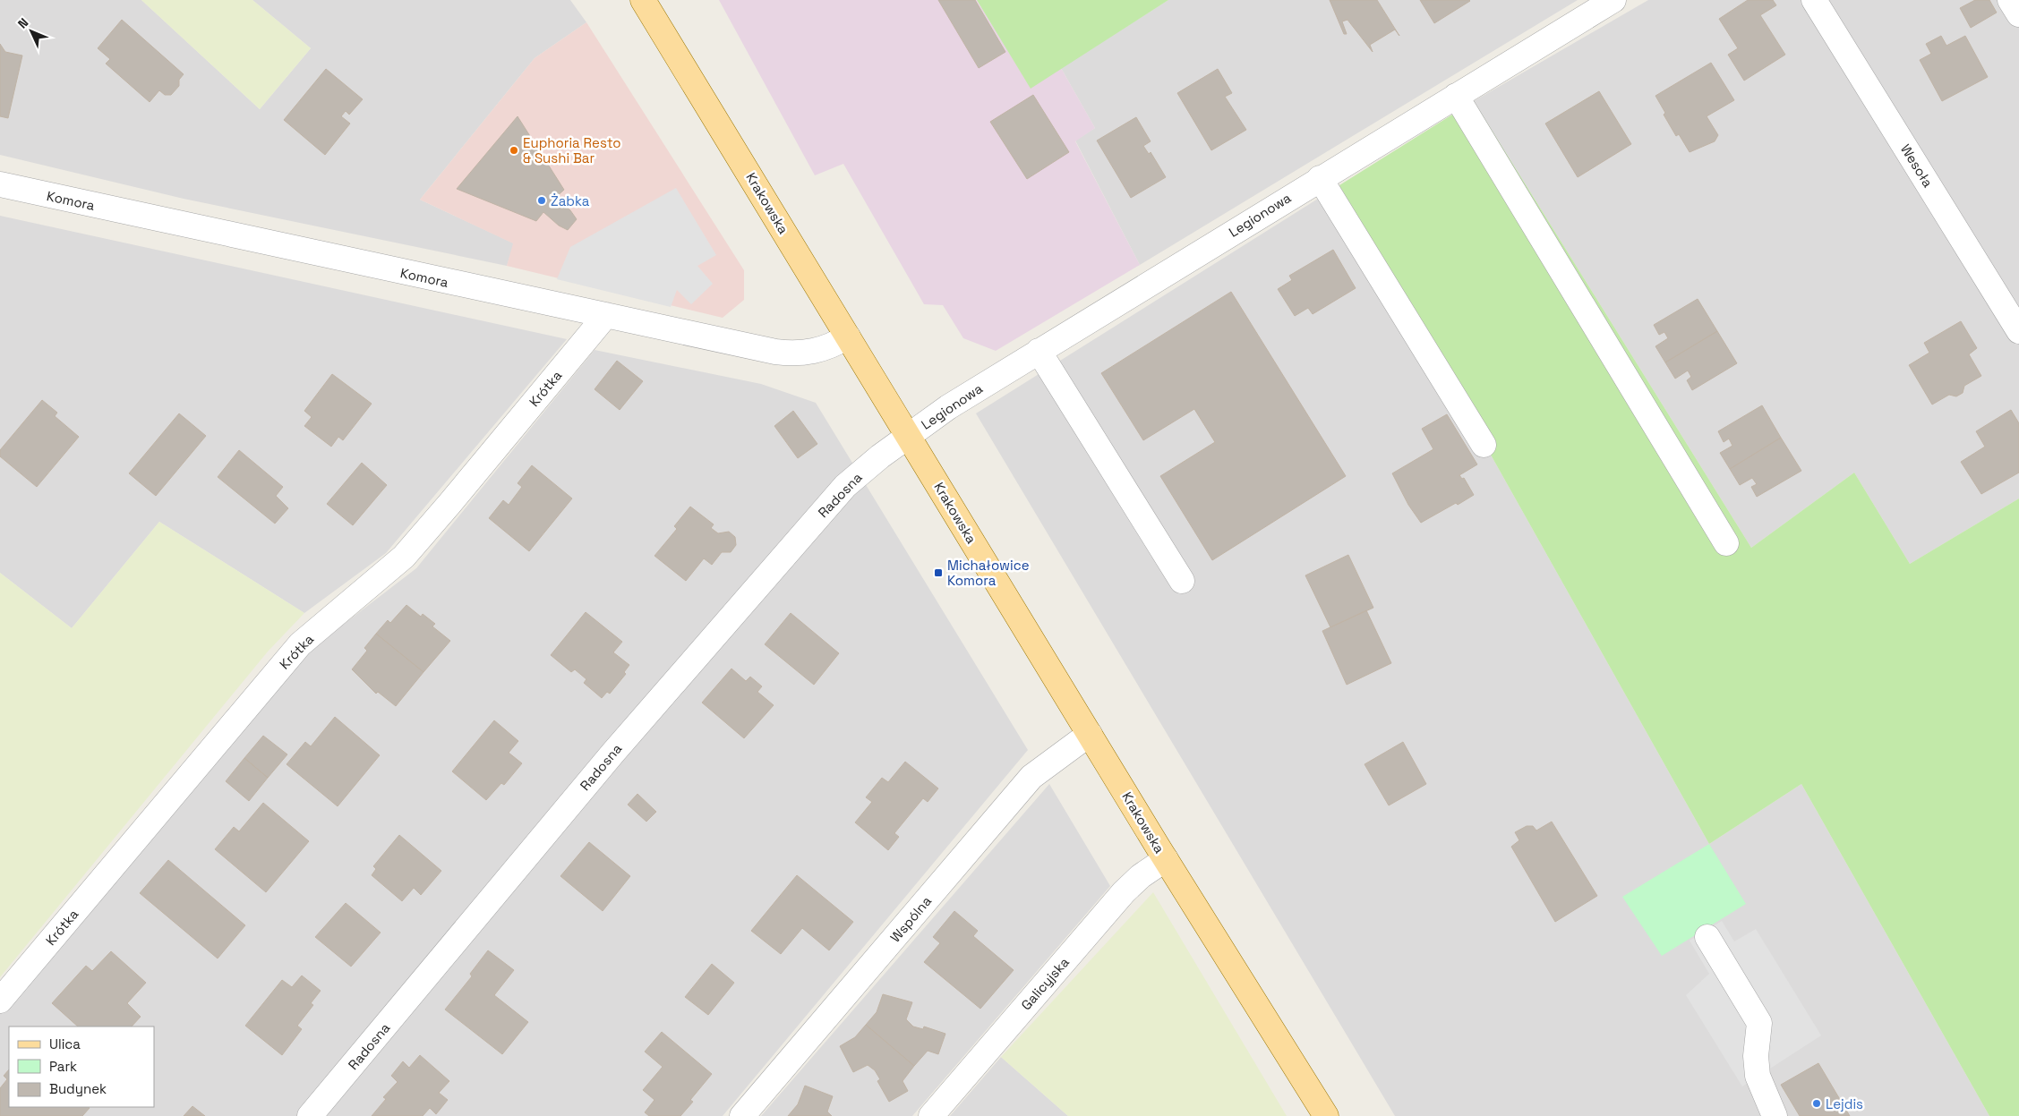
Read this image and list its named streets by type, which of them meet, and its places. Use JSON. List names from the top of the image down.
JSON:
{
  "streets": {
    "main road": ["Krakowska"],
    "street": [
      "Wesoła",
      "Komora",
      "Legionowa",
      "Krótka",
      "Radosna",
      "Wspólna",
      "Galicyjska"
    ]
  },
  "crossings": [
    ["Komora", "Krakowska"],
    ["Komora", "Krótka"],
    ["Krakowska", "Legionowa"],
    ["Krakowska", "Radosna"],
    ["Krakowska", "Wspólna"],
    ["Krakowska", "Galicyjska"],
    ["Legionowa", "Radosna"]
  ],
  "places": {
    "other": ["Euphoria Resto & Sushi Bar", "Żabka", "Lejdis"],
    "transit": ["Michałowice Komora"]
  },
  "legend": ["Ulica", "Park", "Budynek"],
  "north": "top left"
}
